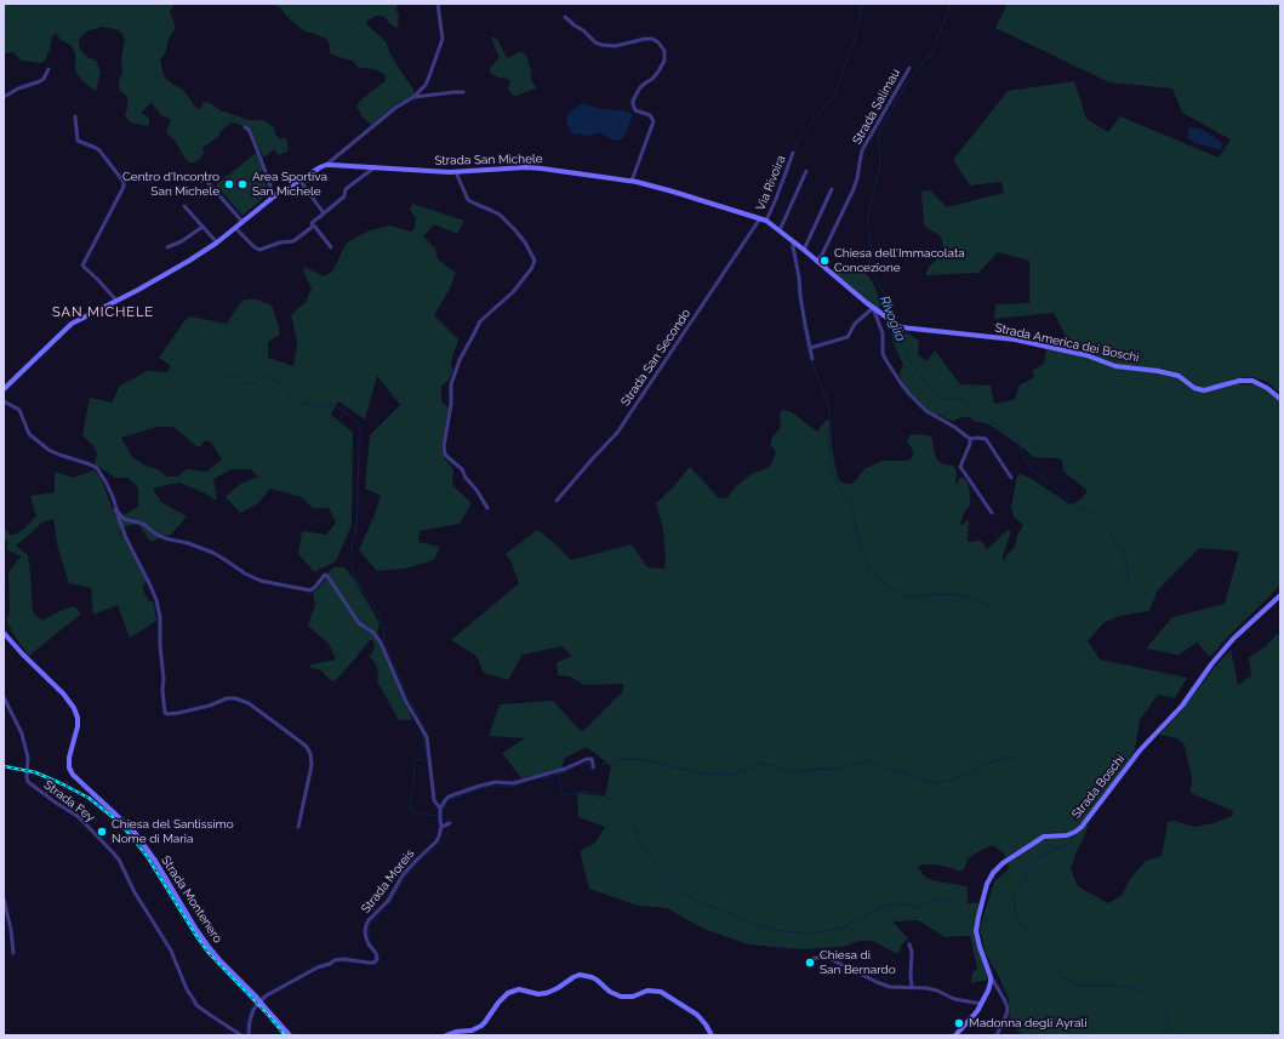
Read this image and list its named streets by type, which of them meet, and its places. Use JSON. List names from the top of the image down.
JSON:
{
  "streets": {
    "street": [
      "Strada Salimau",
      "Strada San Michele",
      "Via Rivoira",
      "Strada America dei Boschi",
      "Strada San Secondo",
      "Strada Boschi",
      "Strada Fey",
      "Strada Moreis",
      "Strada Montenero"
    ]
  },
  "crossings": [
    ["Strada Salimau", "Strada America dei Boschi"],
    ["Strada San Michele", "Via Rivoira"],
    ["Strada San Michele", "Strada America dei Boschi"],
    ["Strada San Michele", "Strada San Secondo"],
    ["Via Rivoira", "Strada America dei Boschi"],
    ["Via Rivoira", "Strada San Secondo"],
    ["Strada America dei Boschi", "Strada San Secondo"]
  ],
  "districts": ["SAN MICHELE"],
  "water": ["Rivoglia"],
  "places": [
    "Centro d'Incontro San Michele",
    "Area Sportiva San Michele",
    "Chiesa dell′Immacolata Concezione",
    "Chiesa del Santissimo Nome di Maria",
    "Chiesa di San Bernardo",
    "Madonna degli Ayrali"
  ]
}
